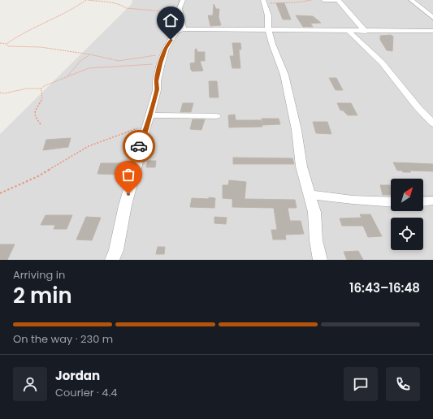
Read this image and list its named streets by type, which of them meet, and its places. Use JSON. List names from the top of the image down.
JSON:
{
  "north": "top right",
  "page": {
    "heading": ["2 min", "Arriving in", "16:43–16:48"],
    "panel": ["Jordan", "Courier · 4.4"],
    "bar": "On the way · 230 m"
  }
}
